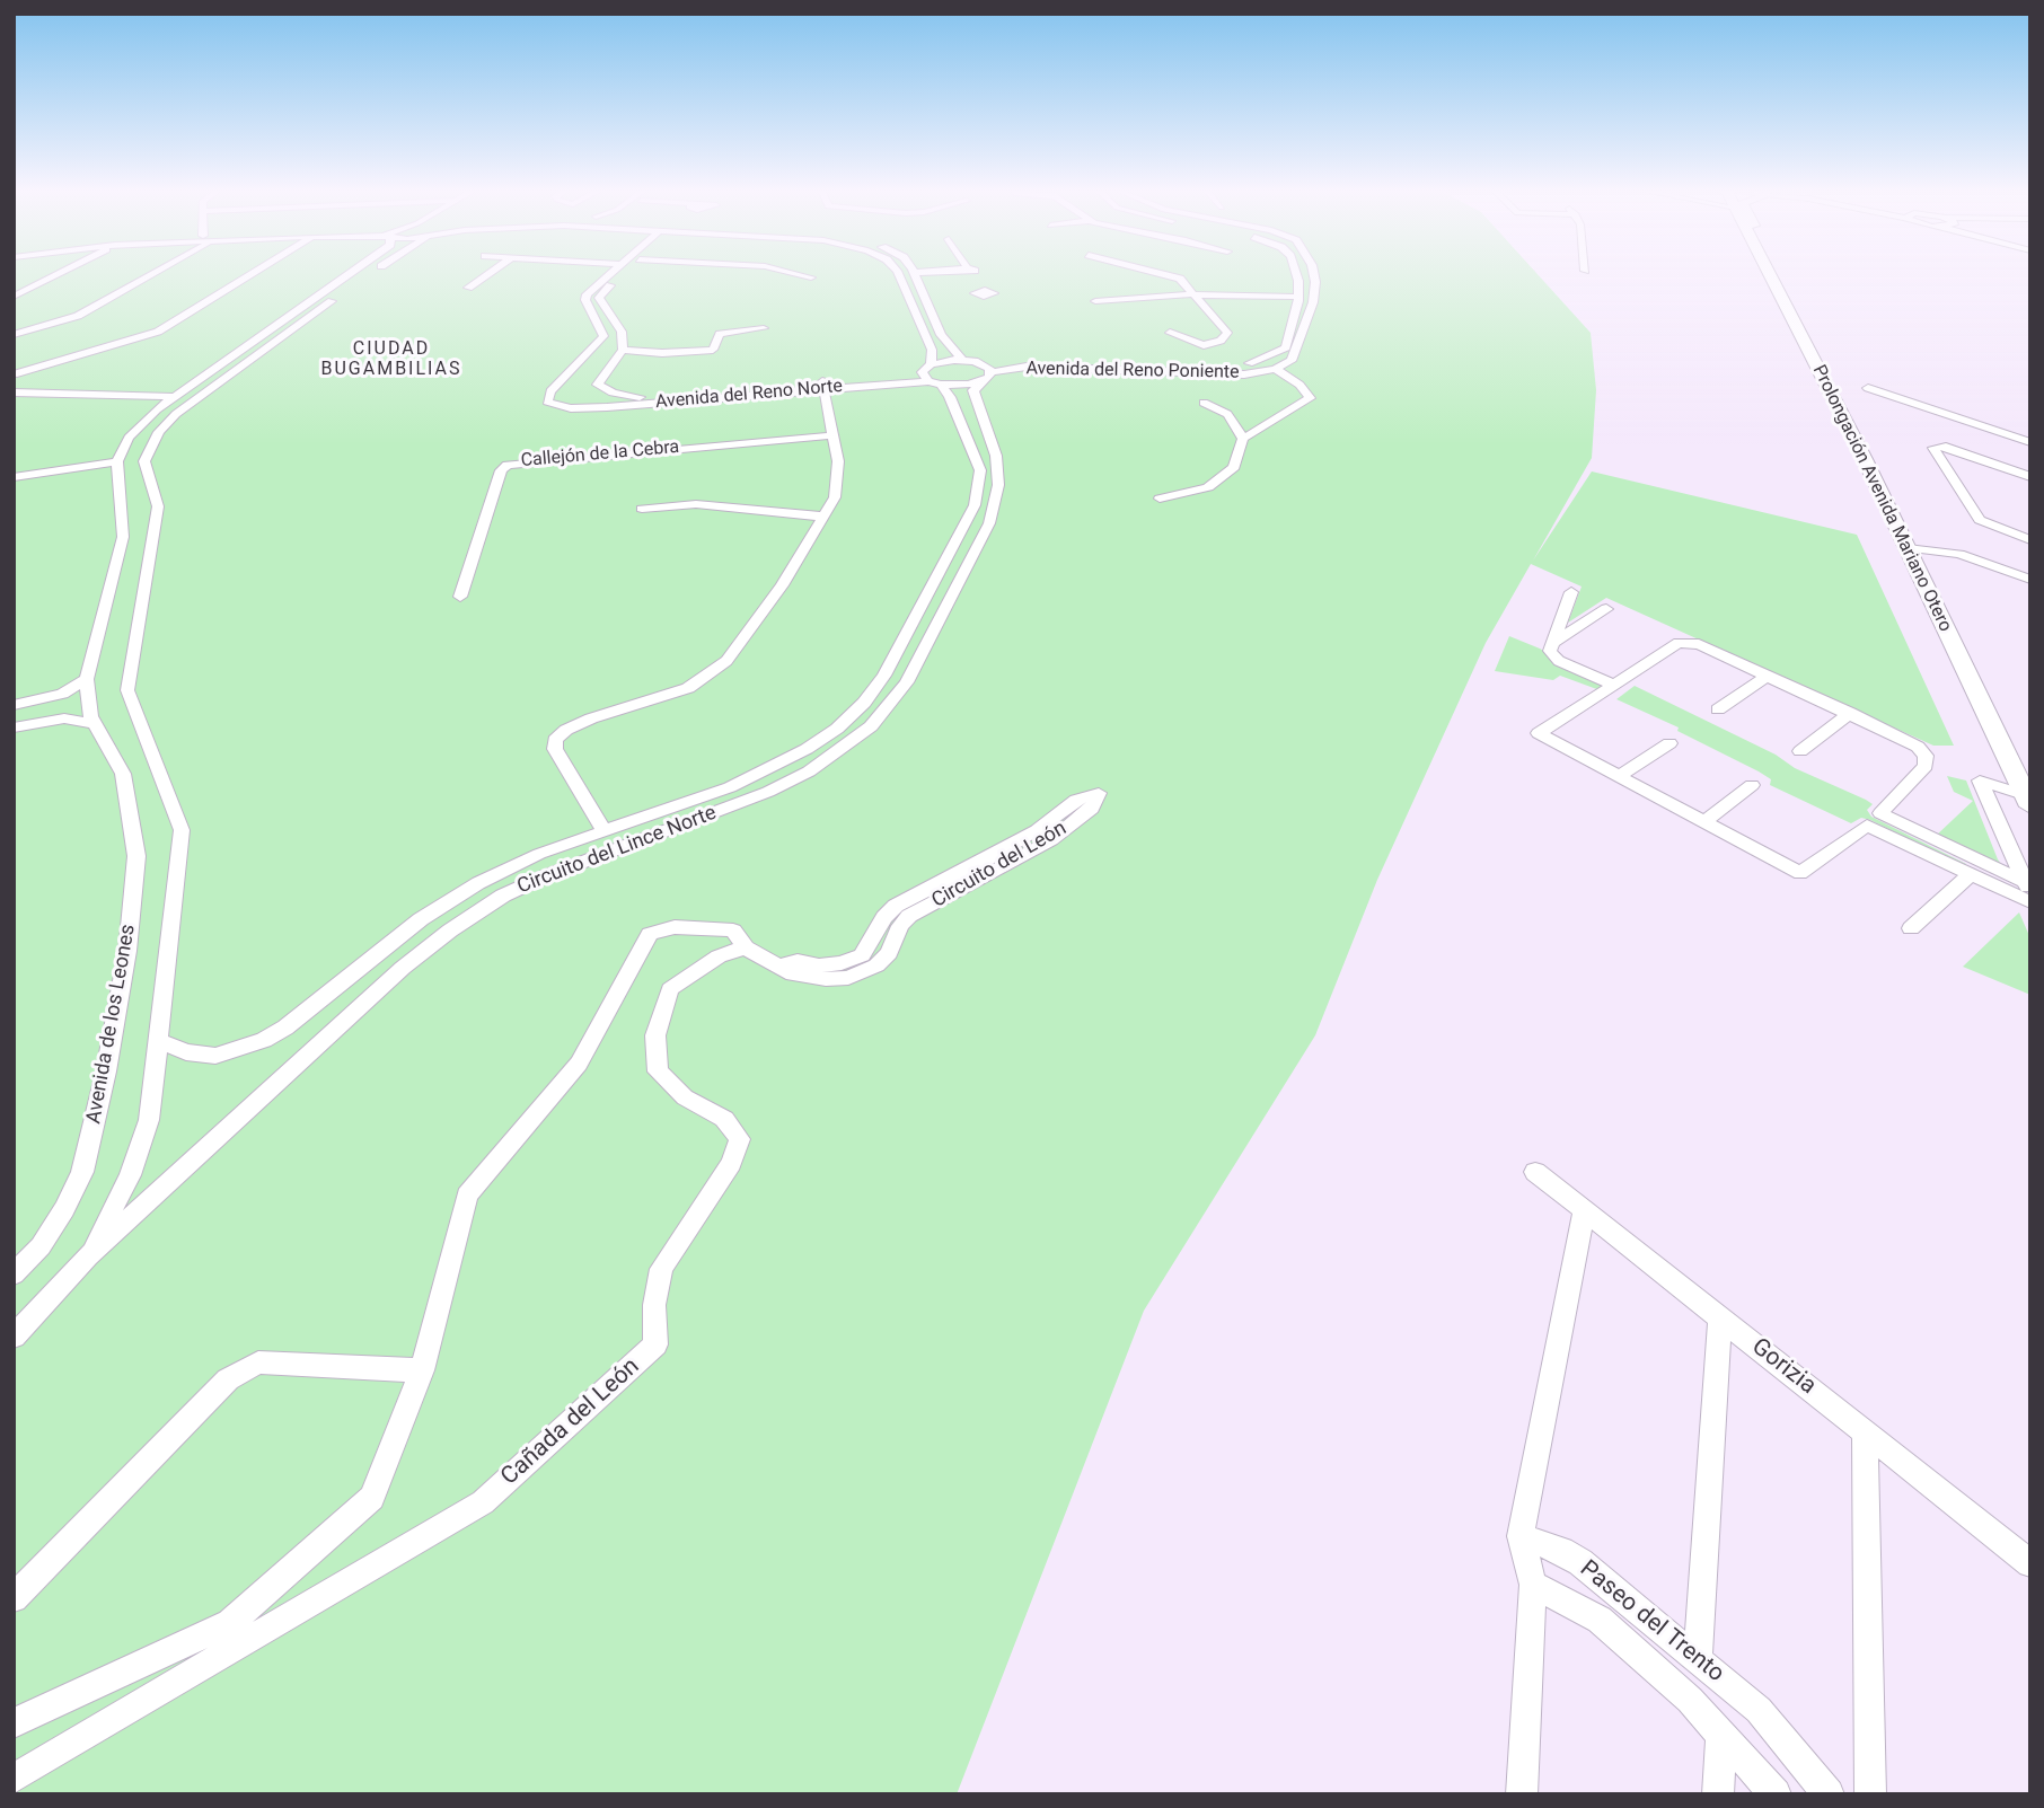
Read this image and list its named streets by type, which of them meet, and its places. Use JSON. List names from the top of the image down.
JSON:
{
  "streets": {
    "street": [
      "Avenida del Reno Poniente",
      "Avenida del Reno Norte",
      "Callejón de la Cebra",
      "Prolongación Avenida Mariano Otero",
      "Circuito del Lince Norte",
      "Circuito del León",
      "Avenida de los Leones",
      "Gorizia",
      "Cañada del León",
      "Paseo del Trento"
    ]
  },
  "crossings": [
    ["Avenida del Reno Poniente", "Avenida del Reno Norte"],
    ["Avenida del Reno Poniente", "Circuito del Lince Norte"],
    ["Avenida del Reno Norte", "Circuito del Lince Norte"],
    ["Circuito del Lince Norte", "Avenida de los Leones"],
    ["Circuito del León", "Cañada del León"]
  ],
  "districts": ["CIUDAD BUGAMBILIAS"]
}
